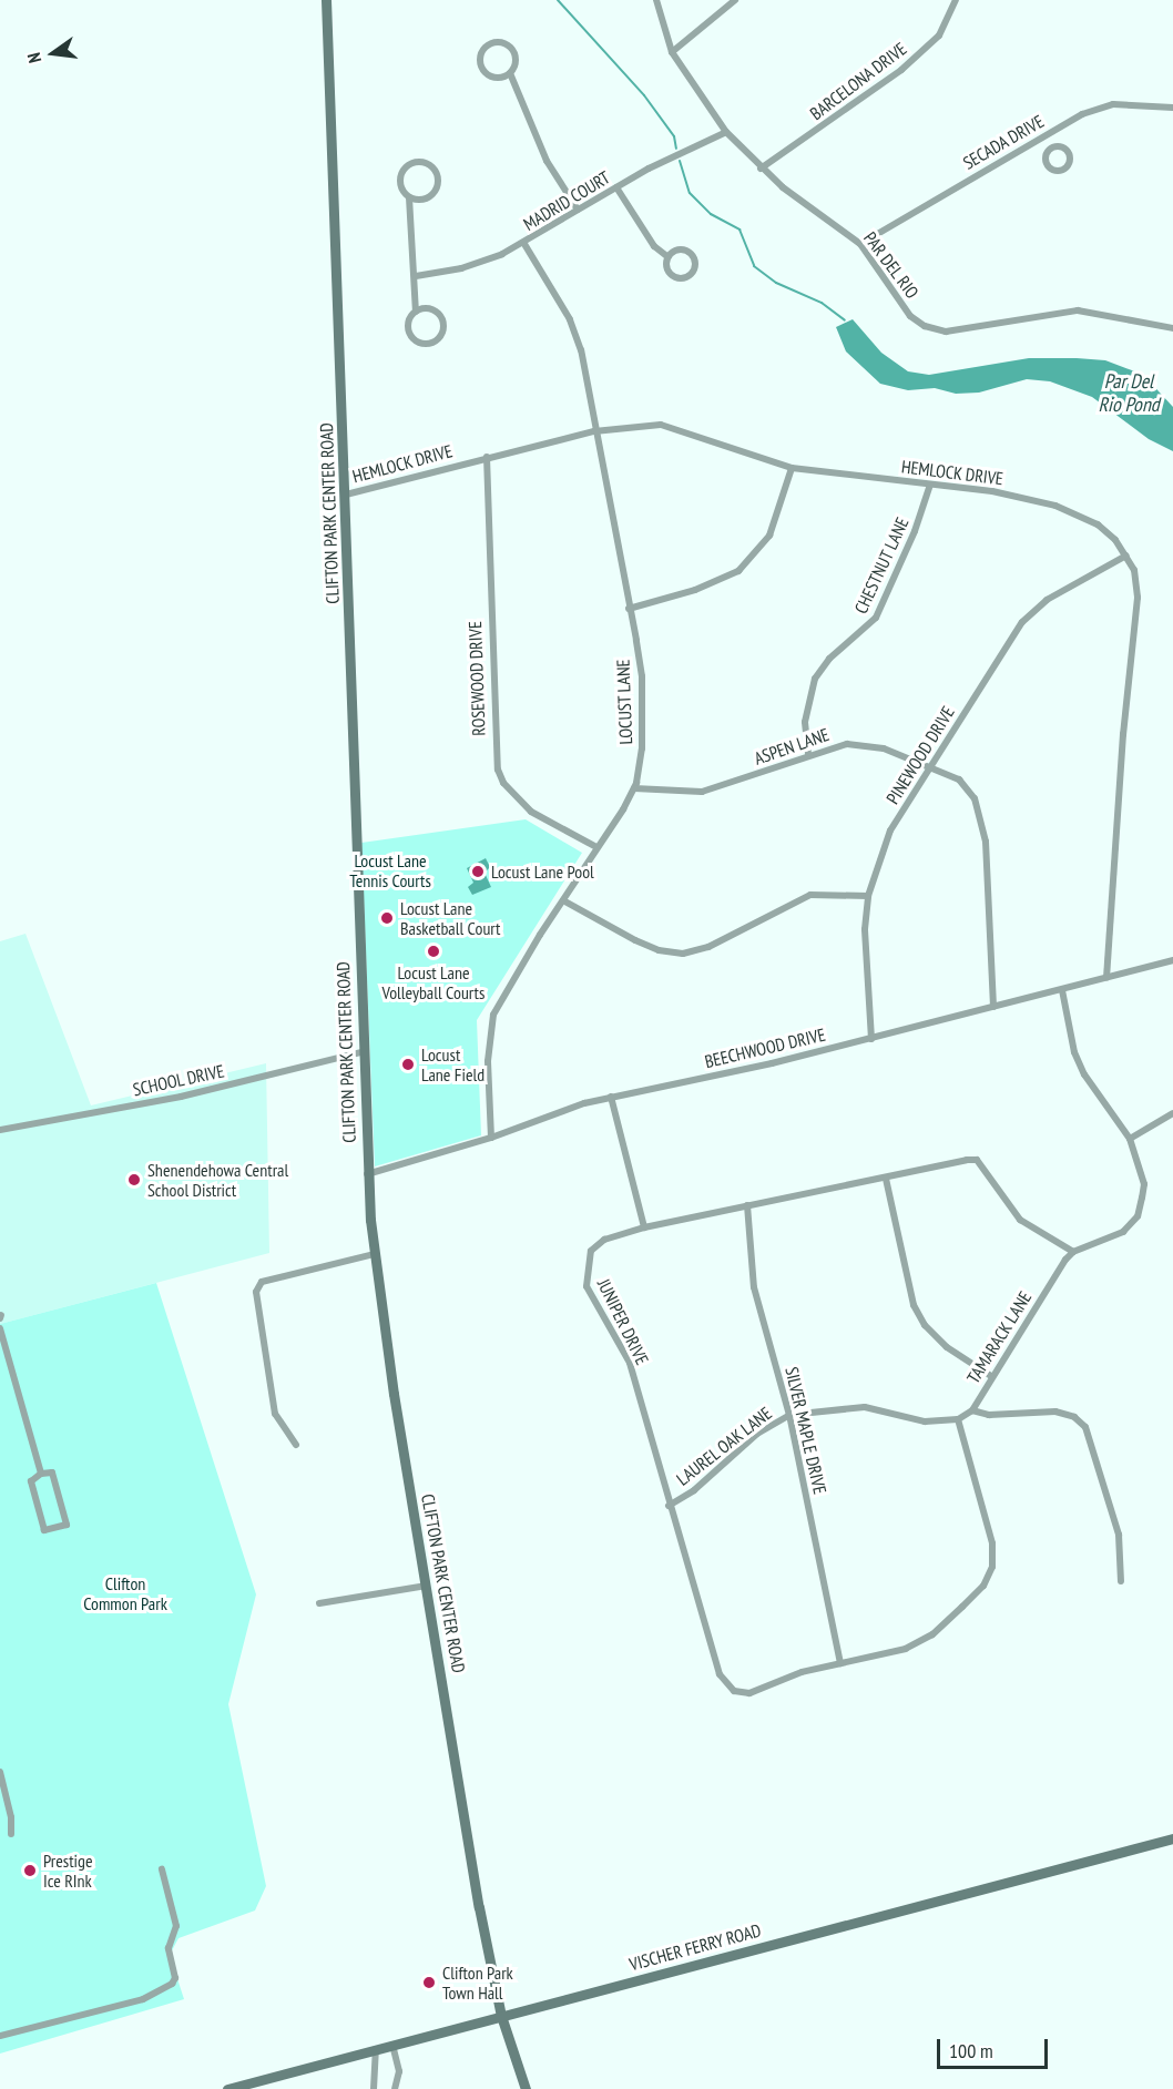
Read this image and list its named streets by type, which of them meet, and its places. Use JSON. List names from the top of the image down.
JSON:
{
  "streets": {
    "street": [
      "BARCELONA DRIVE",
      "SECADA DRIVE",
      "MADRID COURT",
      "PAR DEL RIO",
      "HEMLOCK DRIVE",
      "CLIFTON PARK CENTER ROAD",
      "CHESTNUT LANE",
      "ROSEWOOD DRIVE",
      "LOCUST LANE",
      "ASPEN LANE",
      "PINEWOOD DRIVE",
      "BEECHWOOD DRIVE",
      "SCHOOL DRIVE",
      "JUNIPER DRIVE",
      "TAMARACK LANE",
      "SILVER MAPLE DRIVE",
      "LAUREL OAK LANE",
      "VISCHER FERRY ROAD"
    ]
  },
  "crossings": [
    ["BARCELONA DRIVE", "PAR DEL RIO"],
    ["SECADA DRIVE", "PAR DEL RIO"],
    ["MADRID COURT", "PAR DEL RIO"],
    ["MADRID COURT", "LOCUST LANE"],
    ["HEMLOCK DRIVE", "CLIFTON PARK CENTER ROAD"],
    ["HEMLOCK DRIVE", "CHESTNUT LANE"],
    ["HEMLOCK DRIVE", "ROSEWOOD DRIVE"],
    ["HEMLOCK DRIVE", "LOCUST LANE"],
    ["HEMLOCK DRIVE", "PINEWOOD DRIVE"],
    ["HEMLOCK DRIVE", "BEECHWOOD DRIVE"],
    ["CLIFTON PARK CENTER ROAD", "BEECHWOOD DRIVE"],
    ["CLIFTON PARK CENTER ROAD", "SCHOOL DRIVE"],
    ["CLIFTON PARK CENTER ROAD", "VISCHER FERRY ROAD"],
    ["CHESTNUT LANE", "ASPEN LANE"],
    ["ROSEWOOD DRIVE", "LOCUST LANE"],
    ["LOCUST LANE", "ASPEN LANE"],
    ["LOCUST LANE", "BEECHWOOD DRIVE"],
    ["ASPEN LANE", "PINEWOOD DRIVE"],
    ["ASPEN LANE", "BEECHWOOD DRIVE"],
    ["PINEWOOD DRIVE", "BEECHWOOD DRIVE"],
    ["JUNIPER DRIVE", "TAMARACK LANE"],
    ["JUNIPER DRIVE", "SILVER MAPLE DRIVE"],
    ["JUNIPER DRIVE", "LAUREL OAK LANE"],
    ["TAMARACK LANE", "LAUREL OAK LANE"],
    ["SILVER MAPLE DRIVE", "LAUREL OAK LANE"]
  ],
  "water": ["Par Del Rio Pond"],
  "parks": ["Locust Lane Tennis Courts", "Clifton Common Park"],
  "places": [
    "Locust Lane Pool",
    "Locust Lane Basketball Court",
    "Locust Lane Volleyball Courts",
    "Locust Lane Field",
    "Shenendehowa Central School District",
    "Prestige Ice RInk",
    "Clifton Park Town Hall"
  ],
  "scale_bar": "100 m",
  "north": "left"
}
